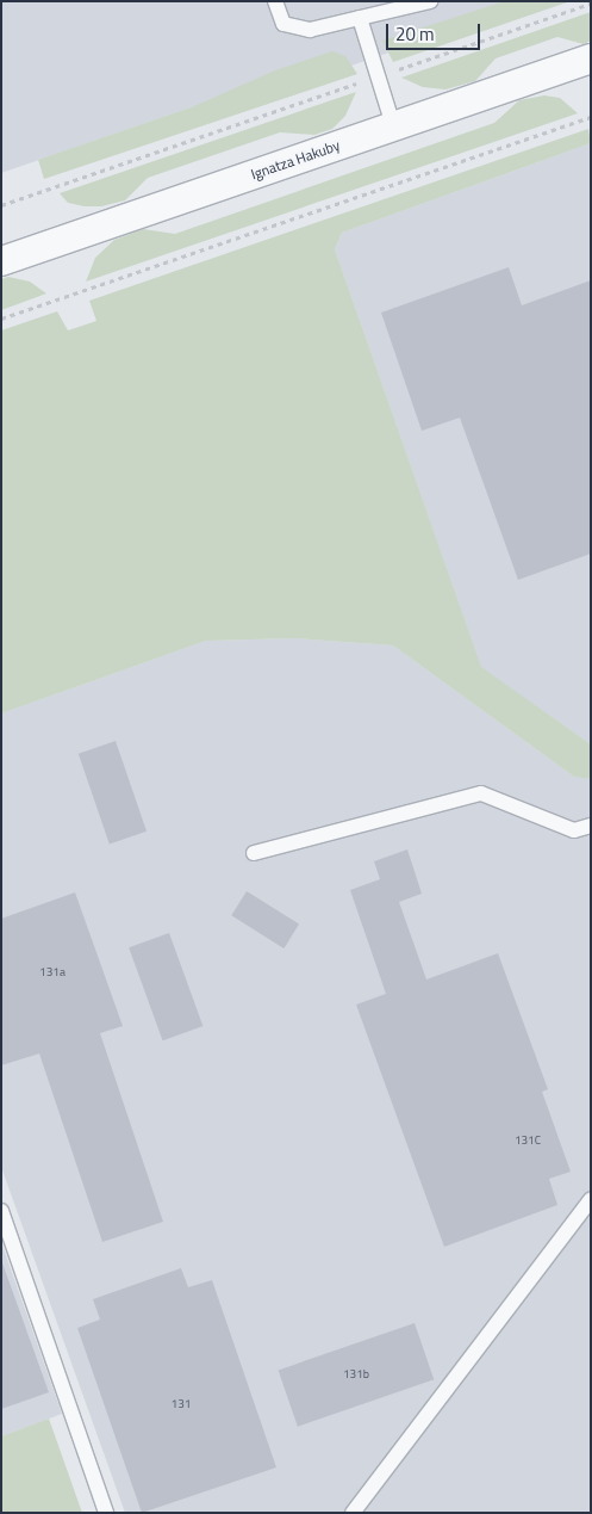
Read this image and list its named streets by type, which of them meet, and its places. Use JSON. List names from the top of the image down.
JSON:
{
  "streets": {
    "street": ["Ignatza Hakuby"]
  },
  "house_numbers": [
    "131a",
    "131C",
    "131b",
    "131"
  ],
  "scale_bar": "20 m"
}
